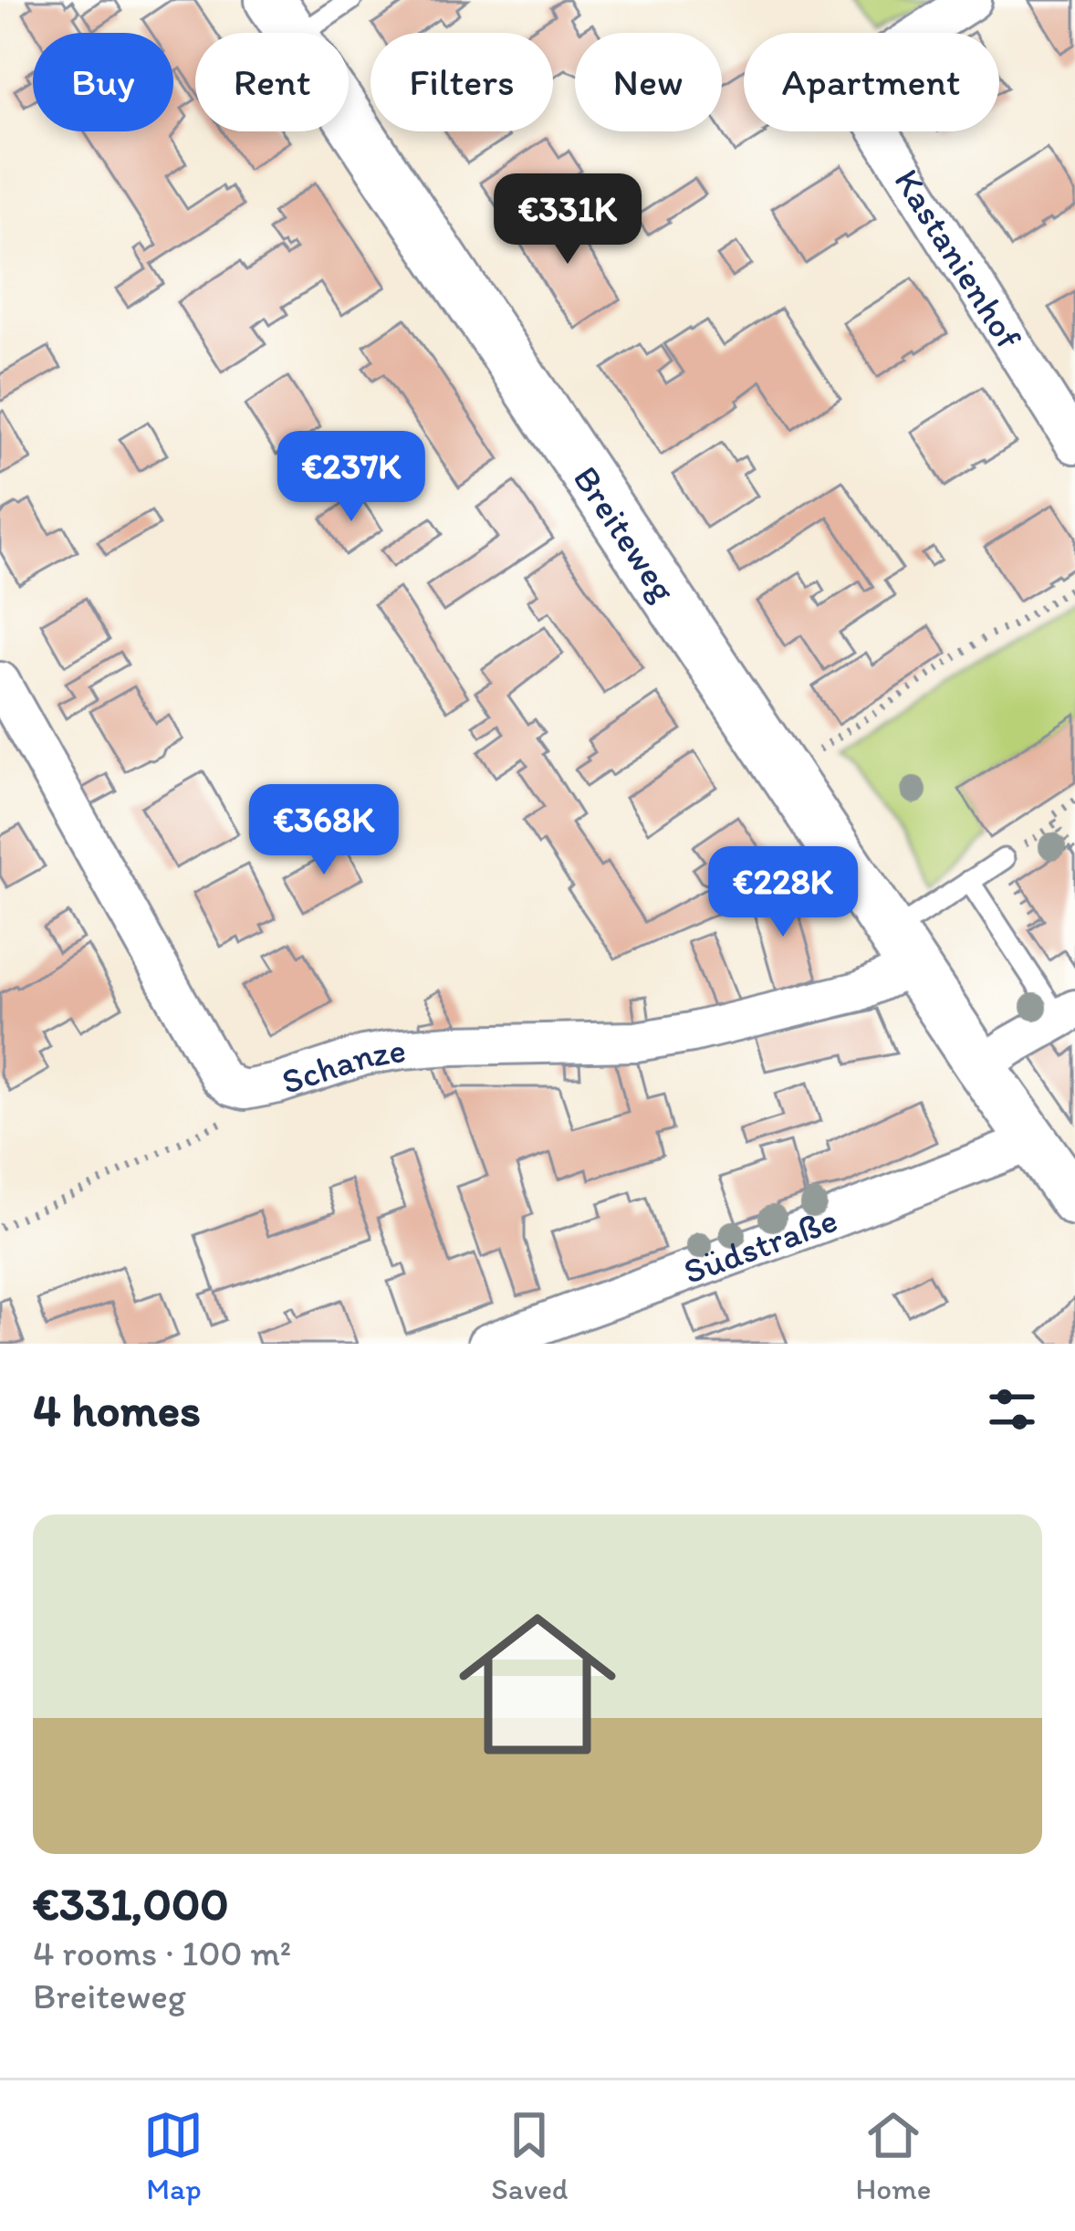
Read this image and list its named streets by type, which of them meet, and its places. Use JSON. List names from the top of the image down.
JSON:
{
  "streets": {
    "street": [
      "Kastanienhof",
      "Breiteweg",
      "Schanze",
      "Südstraße"
    ]
  },
  "crossings": [
    ["Breiteweg", "Schanze"],
    ["Breiteweg", "Südstraße"]
  ],
  "page": {
    "chip": [
      "Buy",
      "Rent",
      "Filters",
      "New",
      "Apartment"
    ],
    "price": [
      "€331K",
      "€237K",
      "€368K",
      "€228K"
    ],
    "heading": "4 homes",
    "list": [
      {
        "name": "€331,000",
        "note": "4 rooms · 100 m² · Breiteweg"
      }
    ],
    "tabs": ["Map", "Saved", "Home"]
  }
}
